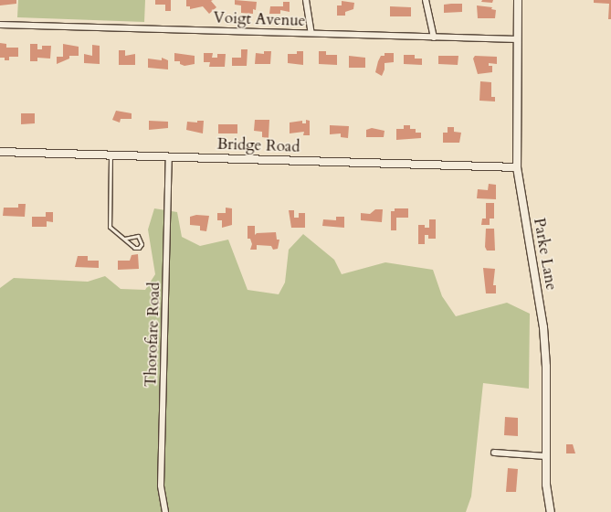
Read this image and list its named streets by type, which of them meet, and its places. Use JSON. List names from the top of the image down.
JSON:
{
  "streets": {
    "main road": ["Bridge Road", "Parke Lane"],
    "street": ["Voigt Avenue", "Thorofare Road"]
  },
  "crossings": [
    ["Voigt Avenue", "Parke Lane"],
    ["Bridge Road", "Parke Lane"],
    ["Bridge Road", "Thorofare Road"]
  ]
}
